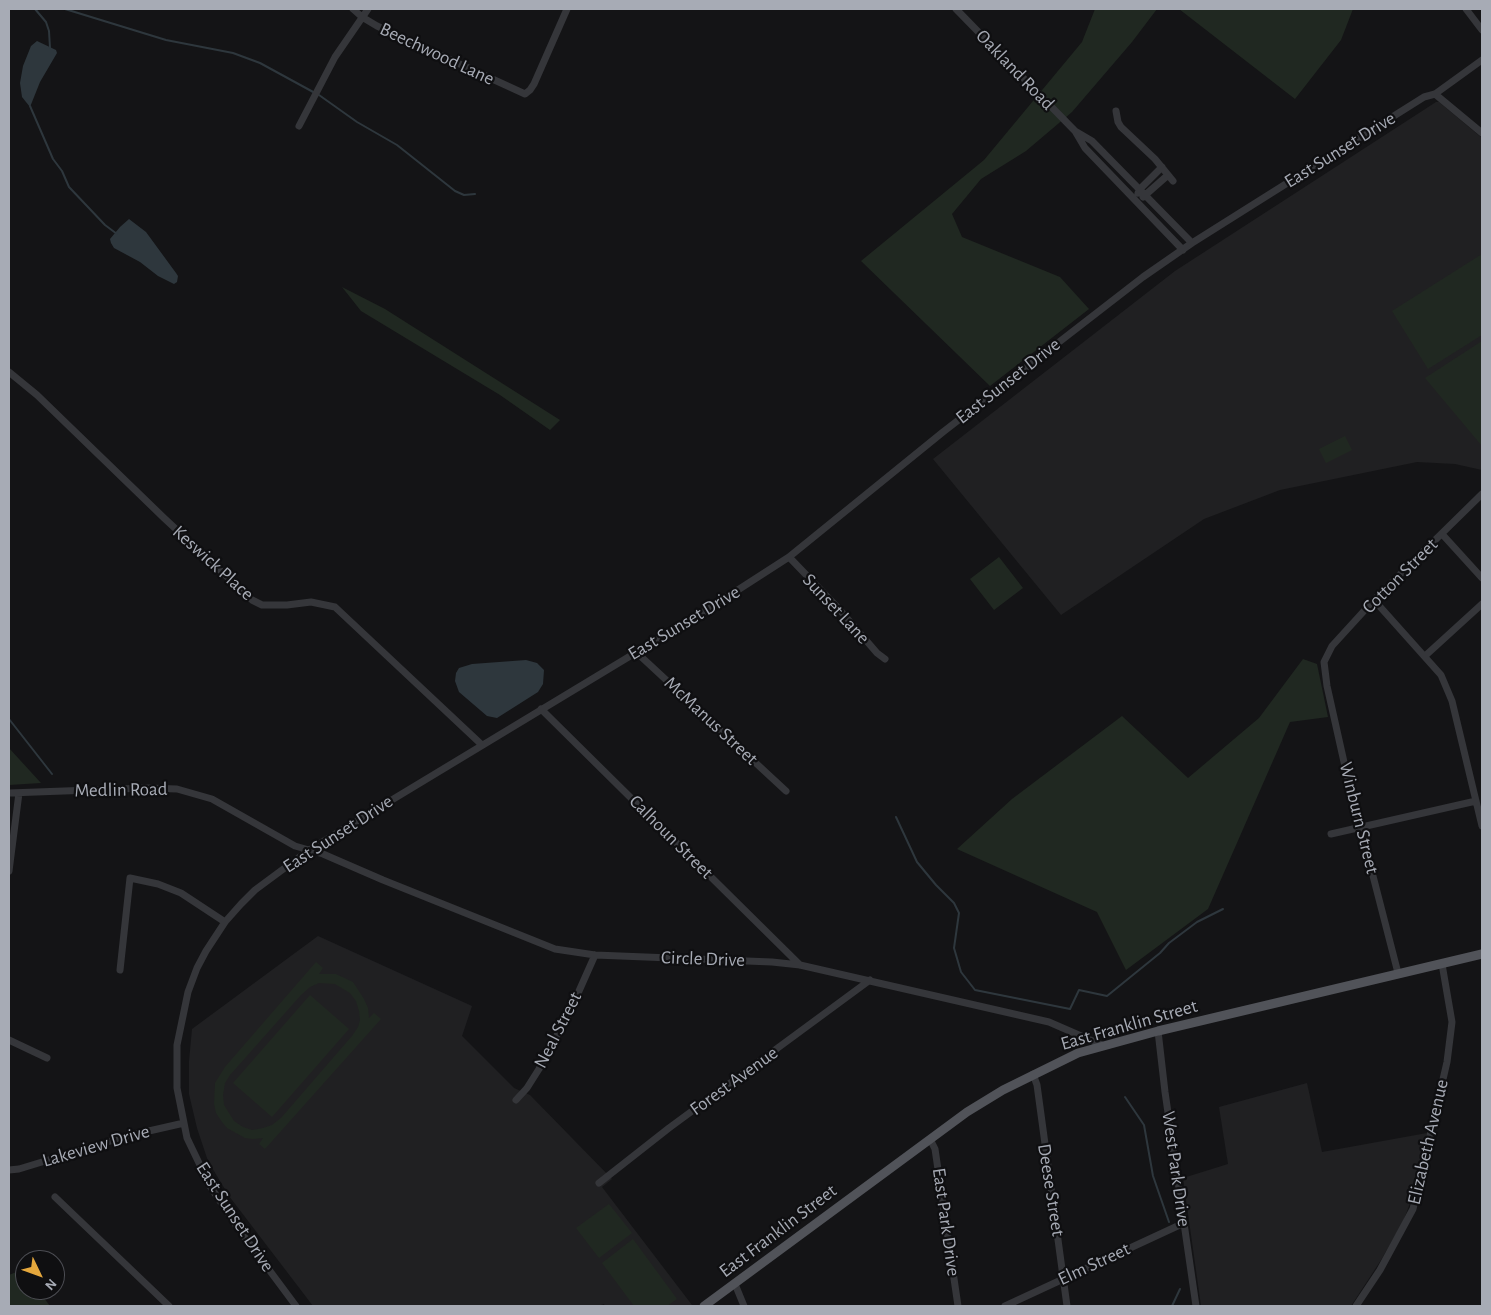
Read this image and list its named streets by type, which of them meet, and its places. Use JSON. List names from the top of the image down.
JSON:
{
  "streets": {
    "main road": ["East Franklin Street"],
    "street": [
      "Beechwood Lane",
      "Oakland Road",
      "East Sunset Drive",
      "Keswick Place",
      "Cotton Street",
      "Sunset Lane",
      "McManus Street",
      "Medlin Road",
      "Winburn Street",
      "Calhoun Street",
      "Circle Drive",
      "Neal Street",
      "Forest Avenue",
      "Elizabeth Avenue",
      "Lakeview Drive",
      "West Park Drive",
      "Deese Street",
      "East Park Drive",
      "Elm Street"
    ]
  },
  "crossings": [
    ["Oakland Road", "East Sunset Drive"],
    ["East Sunset Drive", "Keswick Place"],
    ["East Sunset Drive", "Sunset Lane"],
    ["East Sunset Drive", "McManus Street"],
    ["East Sunset Drive", "Medlin Road"],
    ["East Sunset Drive", "Calhoun Street"],
    ["East Sunset Drive", "Circle Drive"],
    ["East Sunset Drive", "Lakeview Drive"],
    ["Cotton Street", "Winburn Street"],
    ["Medlin Road", "Circle Drive"],
    ["Winburn Street", "East Franklin Street"],
    ["Calhoun Street", "Circle Drive"],
    ["Circle Drive", "East Franklin Street"],
    ["Circle Drive", "Neal Street"],
    ["Circle Drive", "Forest Avenue"],
    ["East Franklin Street", "Elizabeth Avenue"],
    ["East Franklin Street", "West Park Drive"],
    ["East Franklin Street", "Deese Street"],
    ["East Franklin Street", "East Park Drive"],
    ["West Park Drive", "Elm Street"],
    ["Deese Street", "Elm Street"]
  ],
  "north": "bottom right"
}
